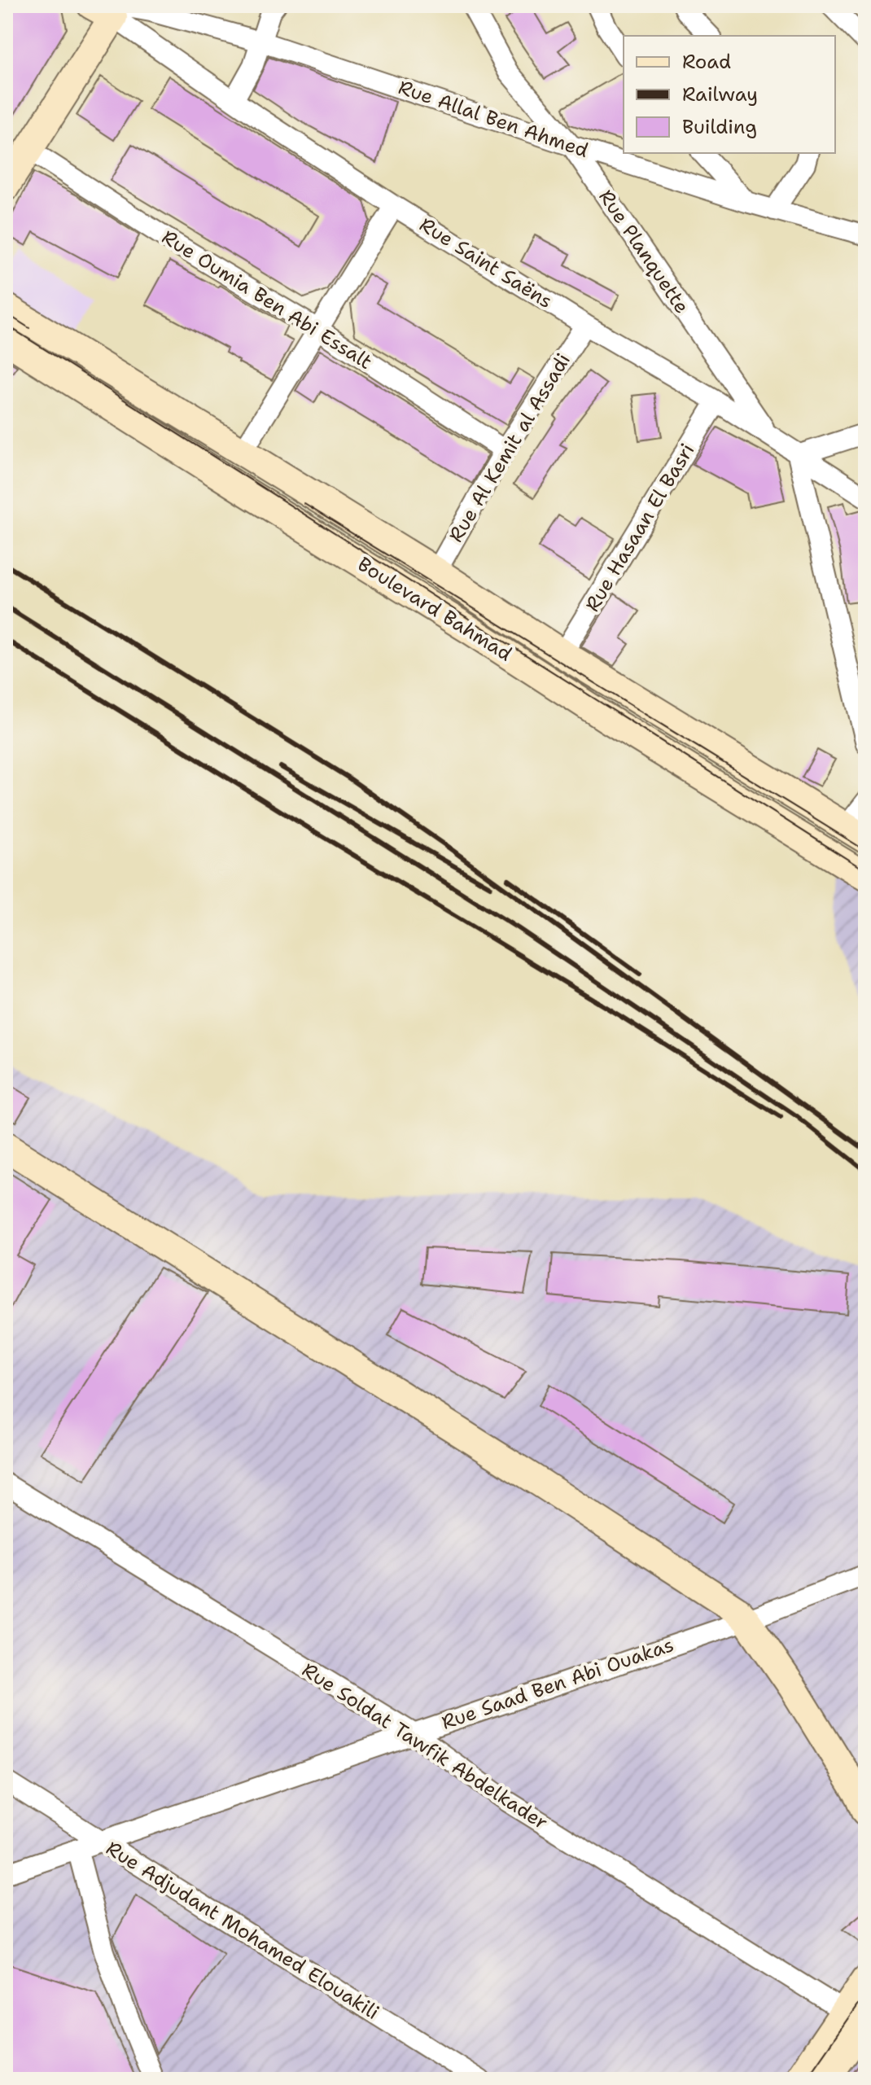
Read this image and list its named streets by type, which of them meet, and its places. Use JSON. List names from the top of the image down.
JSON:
{
  "streets": {
    "main road": ["Boulevard Bahmad"],
    "street": [
      "Rue Allal Ben Ahmed",
      "Rue Planquette",
      "Rue Saint Saëns",
      "Rue Oumia Ben Abi Essalt",
      "Rue Al Kemit al Assadi",
      "Rue Hasaan El Basri",
      "Rue Saad Ben Abi Ouakas",
      "Rue Soldat Tawfik Abdelkader",
      "Rue Adjudant Mohamed Elouakili"
    ]
  },
  "crossings": [
    ["Rue Allal Ben Ahmed", "Rue Planquette"],
    ["Rue Allal Ben Ahmed", "Rue Saint Saëns"],
    ["Rue Planquette", "Rue Saint Saëns"],
    ["Rue Saint Saëns", "Rue Al Kemit al Assadi"],
    ["Rue Saint Saëns", "Rue Hasaan El Basri"],
    ["Rue Oumia Ben Abi Essalt", "Rue Al Kemit al Assadi"],
    ["Rue Al Kemit al Assadi", "Boulevard Bahmad"],
    ["Rue Hasaan El Basri", "Boulevard Bahmad"],
    ["Rue Saad Ben Abi Ouakas", "Rue Soldat Tawfik Abdelkader"],
    ["Rue Saad Ben Abi Ouakas", "Rue Adjudant Mohamed Elouakili"]
  ],
  "legend": ["Road", "Railway", "Building"]
}
